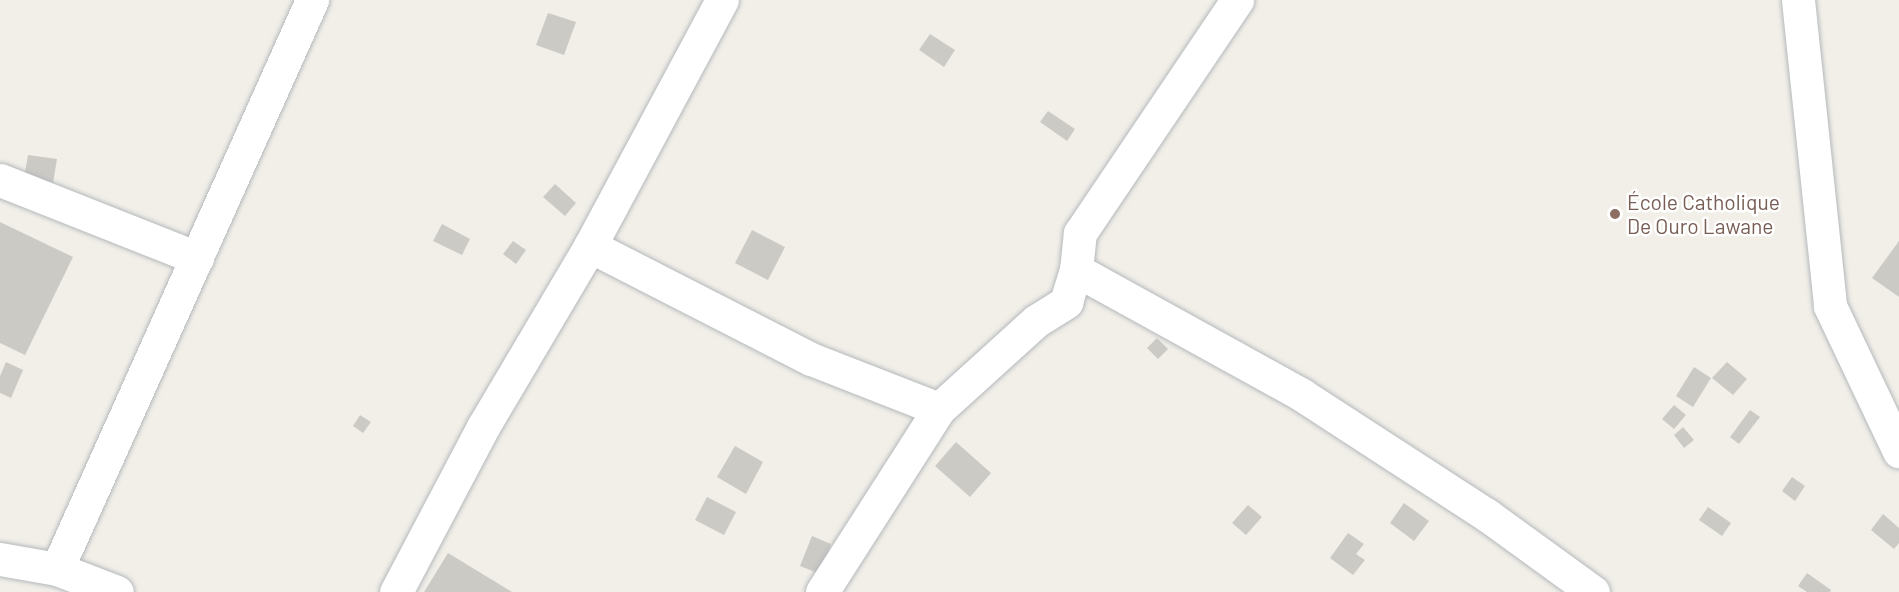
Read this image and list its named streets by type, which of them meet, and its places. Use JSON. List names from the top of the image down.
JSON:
{
  "places": ["École Catholique De Ouro Lawane"]
}
